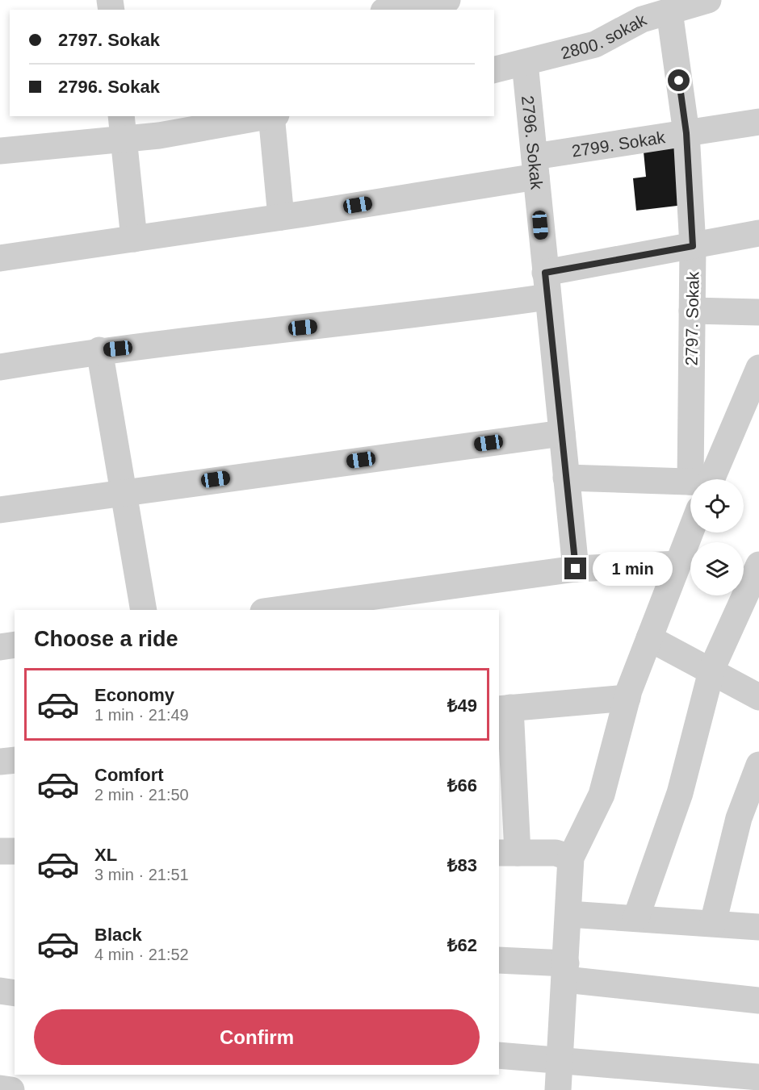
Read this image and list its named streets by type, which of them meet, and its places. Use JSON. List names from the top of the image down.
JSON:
{
  "streets": {
    "street": [
      "2800. sokak",
      "2796. Sokak",
      "2799. Sokak",
      "2797. Sokak"
    ]
  },
  "crossings": [
    ["2800. sokak", "2796. Sokak"],
    ["2800. sokak", "2797. Sokak"],
    ["2796. Sokak", "2799. Sokak"],
    ["2799. Sokak", "2797. Sokak"]
  ],
  "page": {
    "banner": ["2797. Sokak", "2796. Sokak"],
    "bubble": "1 min",
    "heading": "Choose a ride",
    "list": [
      {
        "name": "Economy",
        "note": "1 min · 21:49",
        "value": "₺49"
      },
      {
        "name": "Comfort",
        "note": "2 min · 21:50",
        "value": "₺66"
      },
      {
        "name": "XL",
        "note": "3 min · 21:51",
        "value": "₺83"
      },
      {
        "name": "Black",
        "note": "4 min · 21:52",
        "value": "₺62"
      }
    ],
    "buttons": "Confirm"
  }
}
